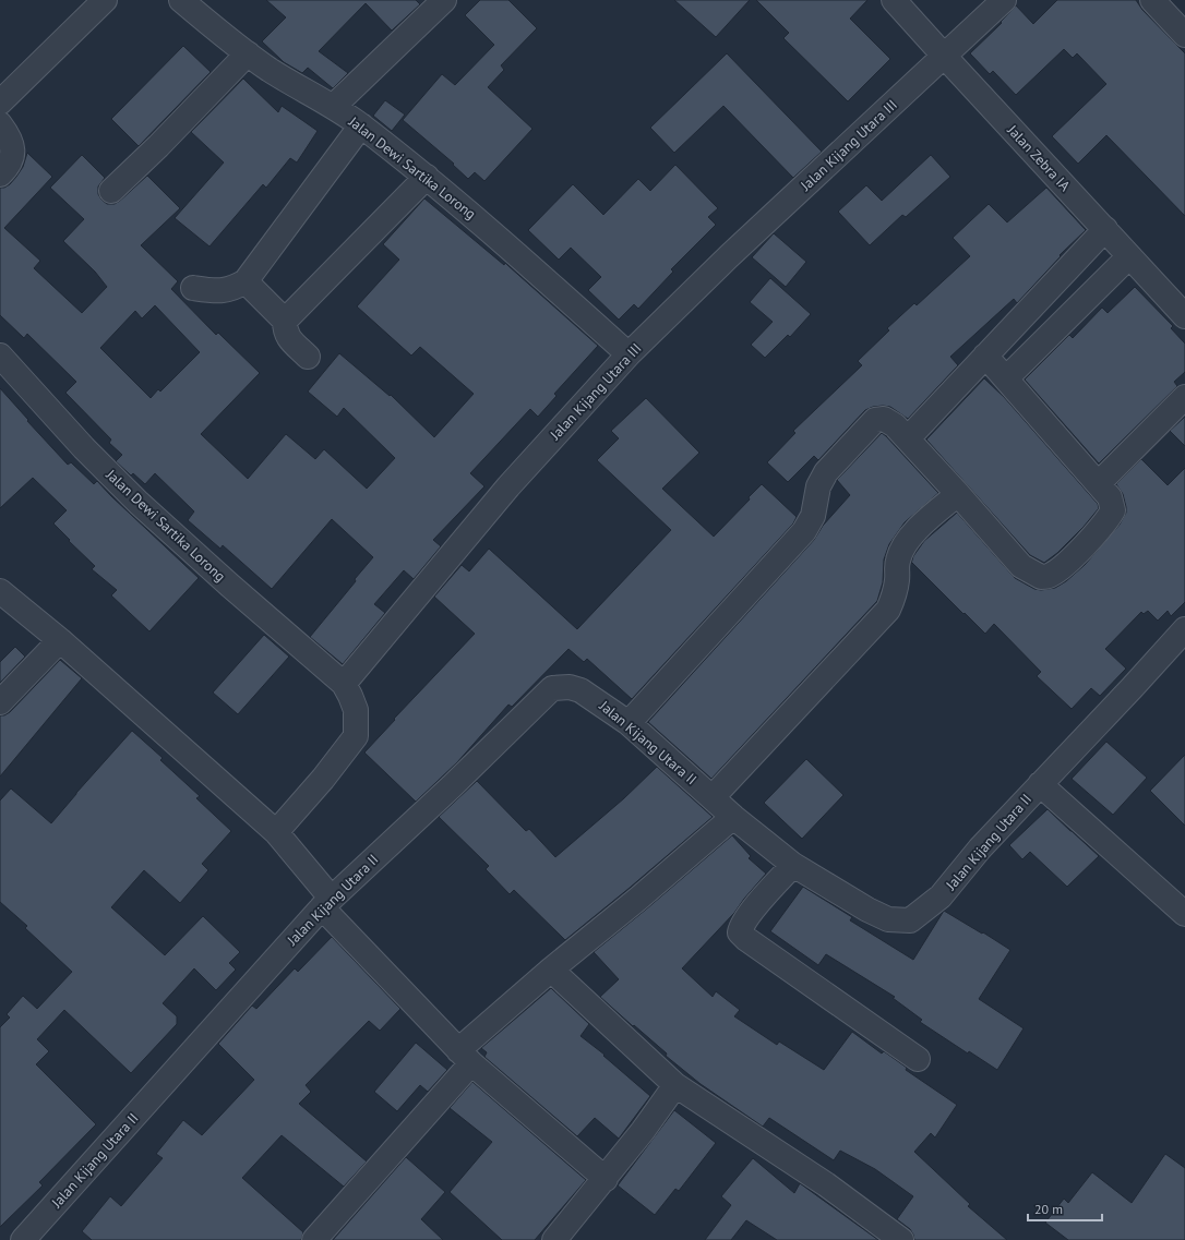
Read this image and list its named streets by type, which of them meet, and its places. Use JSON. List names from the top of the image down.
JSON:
{
  "streets": {
    "street": [
      "Jalan Kijang Utara III",
      "Jalan Zebra IA",
      "Jalan Dewi Sartika Lorong",
      "Jalan Kijang Utara II"
    ]
  },
  "crossings": [
    ["Jalan Kijang Utara III", "Jalan Zebra IA"],
    ["Jalan Kijang Utara III", "Jalan Dewi Sartika Lorong"]
  ],
  "scale_bar": "20 m"
}
